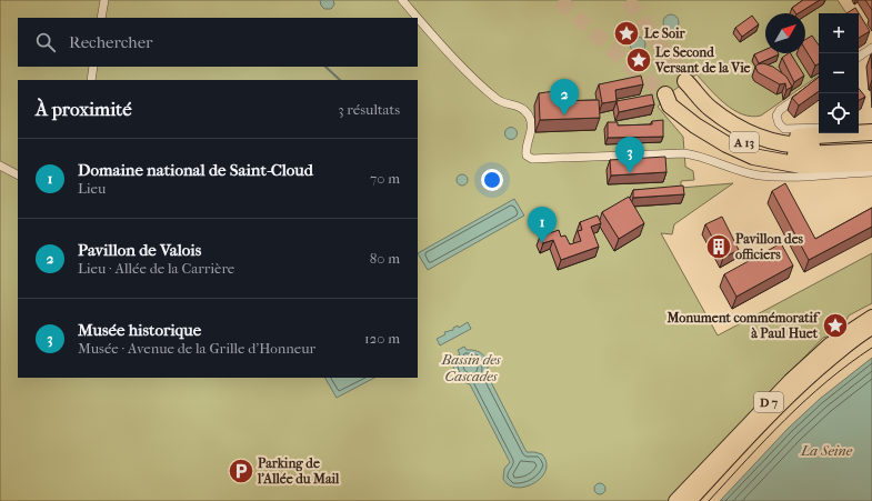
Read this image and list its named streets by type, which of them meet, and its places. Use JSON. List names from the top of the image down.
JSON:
{
  "streets": {
    "highway": ["A 13"],
    "main road": ["D 7"]
  },
  "water": ["Bassin des Cascades", "La Seine"],
  "places": {
    "place": ["Le Soir", "Le Second Versant de la Vie", "Monument commémoratif à Paul Huet"],
    "building": ["Pavillon des officiers"],
    "parking": ["Parking de l'Allée du Mail"]
  },
  "north": "top right",
  "page": {
    "map_buttons": ["+", "−"],
    "search": "Rechercher",
    "pins": ["2", "3", "1"],
    "heading": ["À proximité", "3 résultats"],
    "list": [
      {
        "mark": "1",
        "name": "Domaine national de Saint-Cloud",
        "note": "Lieu",
        "value": "70 m"
      },
      {
        "mark": "2",
        "name": "Pavillon de Valois",
        "note": "Lieu · Allée de la Carrière",
        "value": "80 m"
      },
      {
        "mark": "3",
        "name": "Musée historique",
        "note": "Musée · Avenue de la Grille d'Honneur",
        "value": "120 m"
      }
    ]
  }
}
